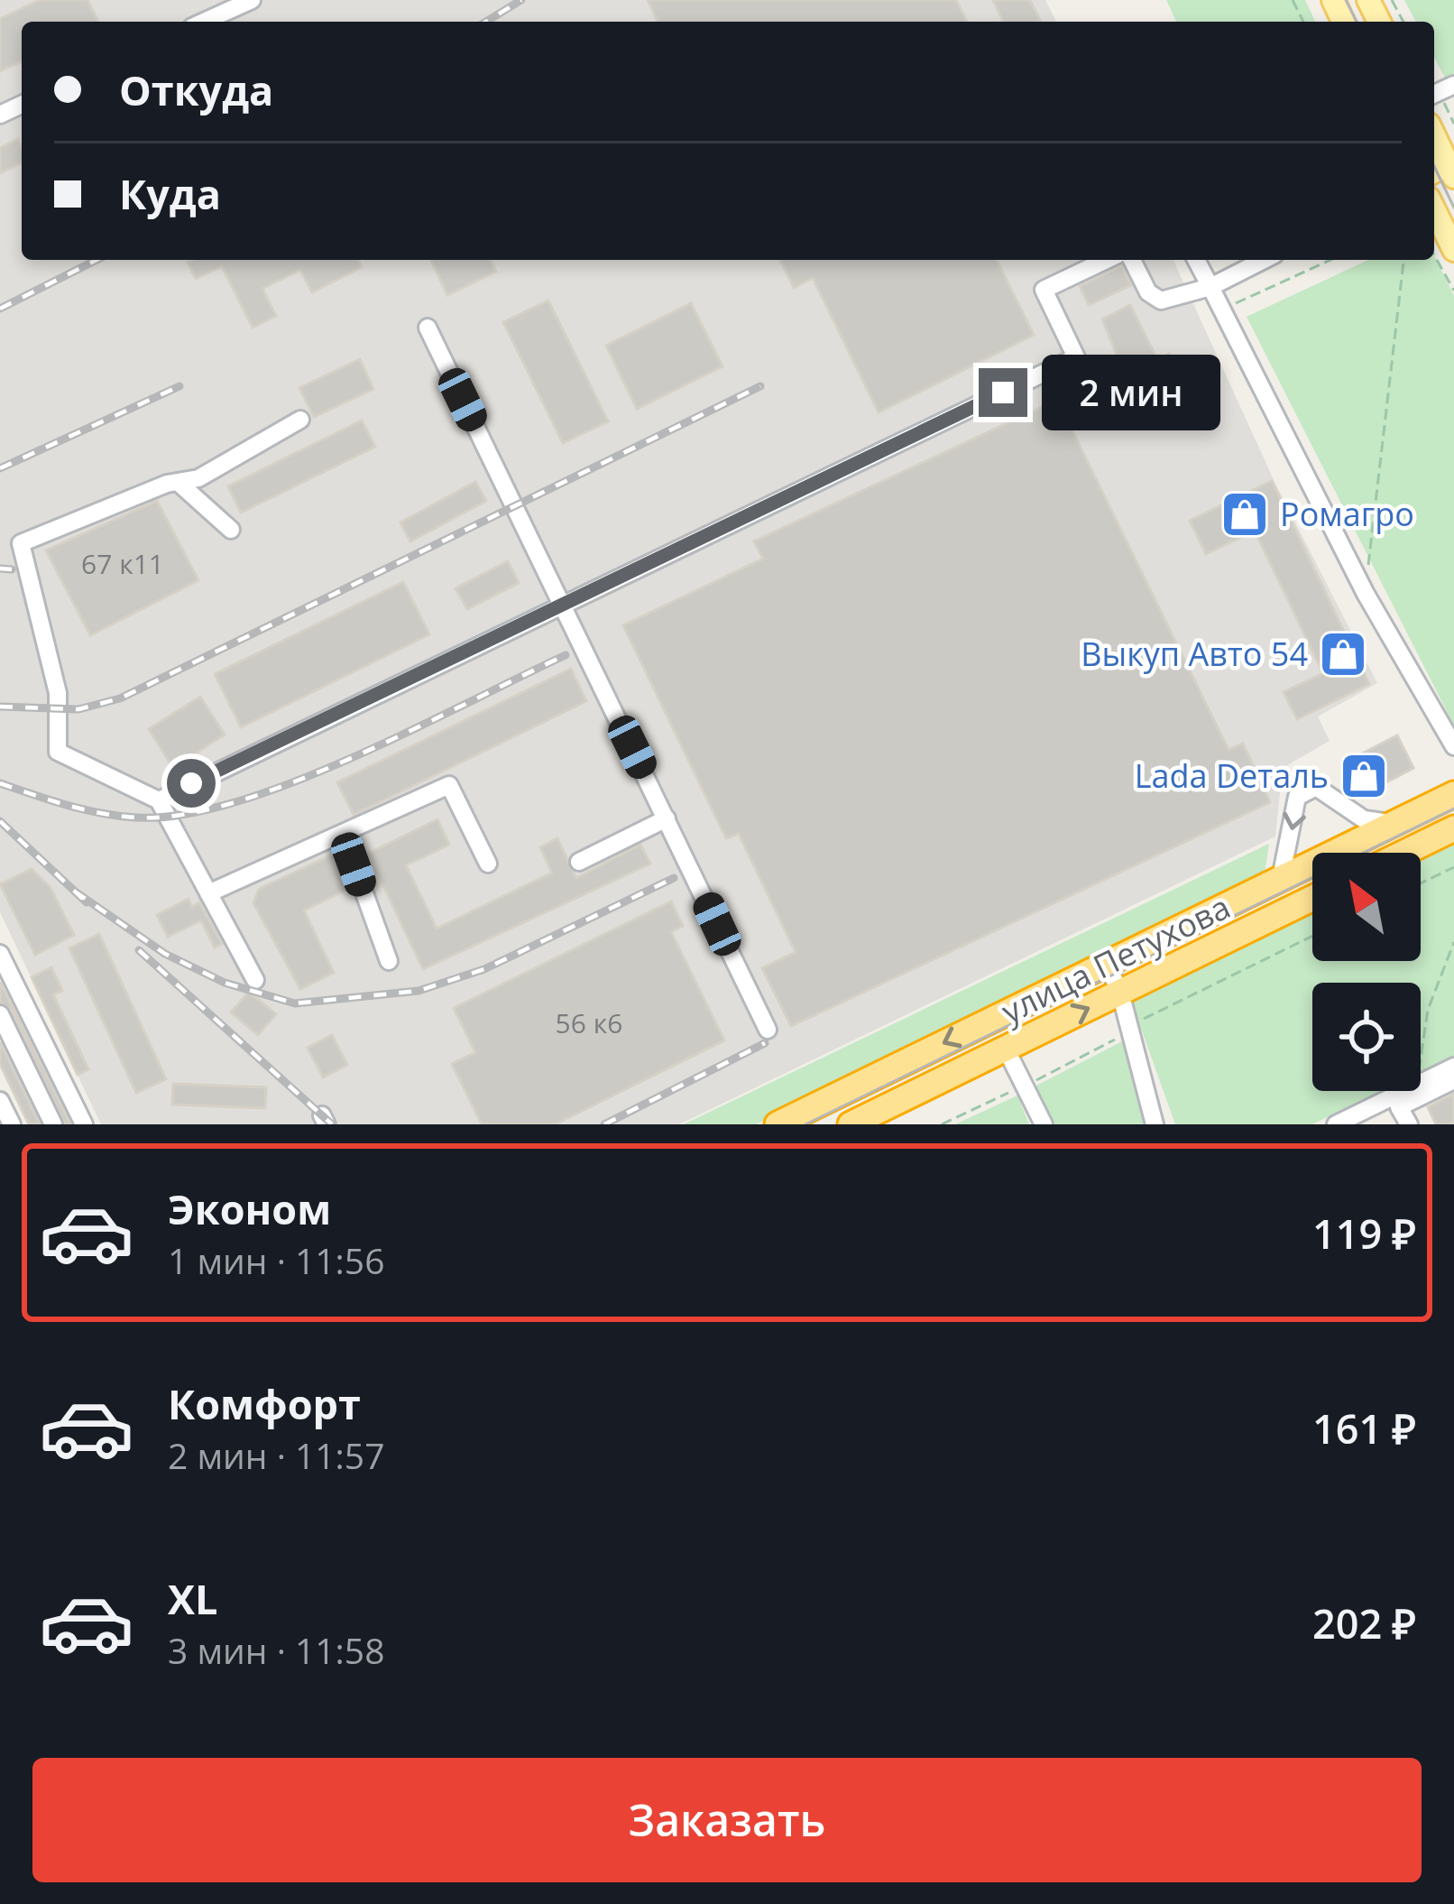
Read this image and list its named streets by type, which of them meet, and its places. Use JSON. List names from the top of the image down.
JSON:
{
  "streets": {
    "highway": ["улица Петухова"]
  },
  "places": {
    "shop": ["Ромагро", "Выкуп Авто 54", "Lada Dеталь"]
  },
  "house_numbers": ["67 к11", "56 к6"],
  "north": "top left",
  "page": {
    "banner": ["Откуда", "Куда"],
    "bubble": "2 мин",
    "list": [
      {
        "name": "Эконом",
        "note": "1 мин · 11:56",
        "value": "119 ₽"
      },
      {
        "name": "Комфорт",
        "note": "2 мин · 11:57",
        "value": "161 ₽"
      },
      {
        "name": "XL",
        "note": "3 мин · 11:58",
        "value": "202 ₽"
      }
    ],
    "buttons": "Заказать"
  }
}
